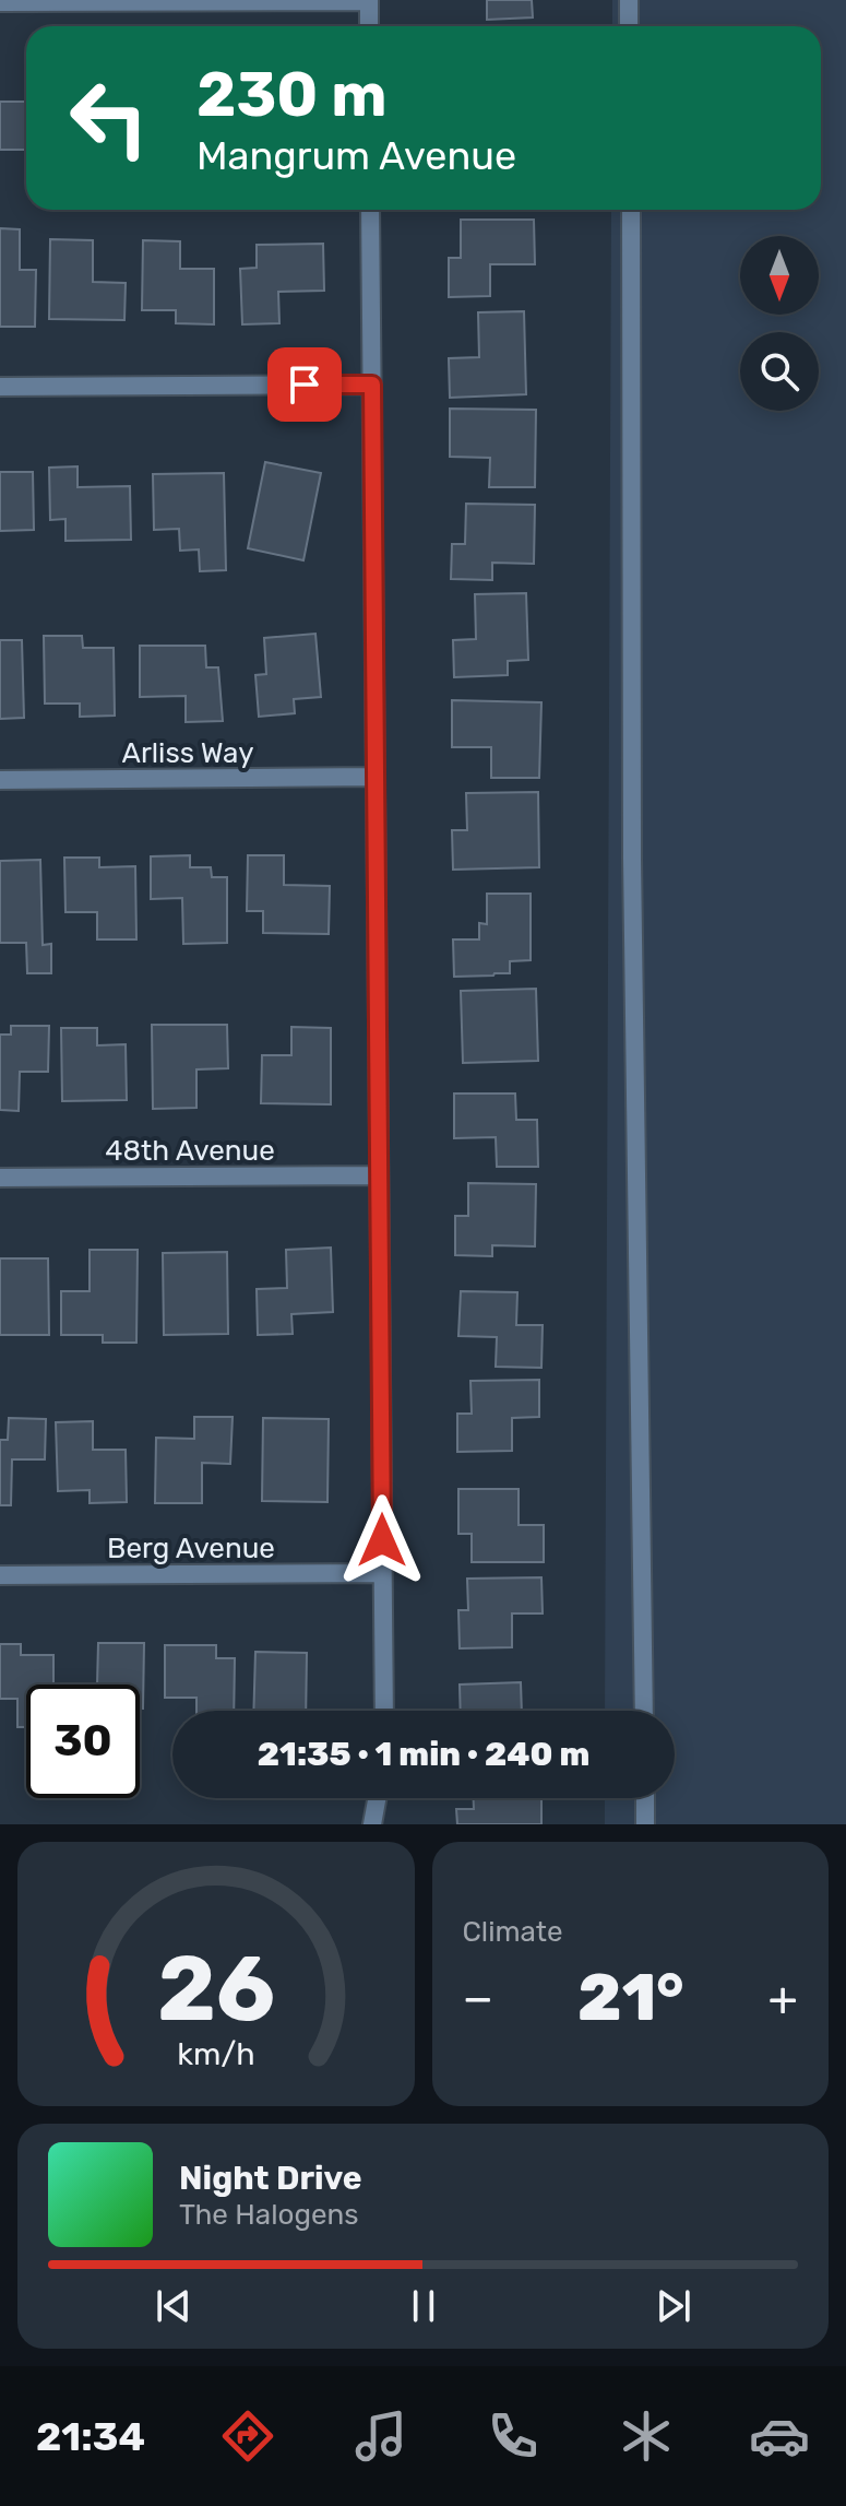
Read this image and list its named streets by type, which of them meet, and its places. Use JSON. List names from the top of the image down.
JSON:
{
  "streets": {
    "street": ["Arliss Way", "48th Avenue", "Berg Avenue"]
  },
  "north": "bottom",
  "page": {
    "turn": ["230 m", "Mangrum Avenue"],
    "limit": "30",
    "trip": "21:35 · 1 min · 240 m",
    "tile": "Climate",
    "heat": ["−", "21°", "+"],
    "song": ["Night Drive", "The Halogens"],
    "tabs": "21:34",
    "gauge": ["26", "km/h"]
  }
}
